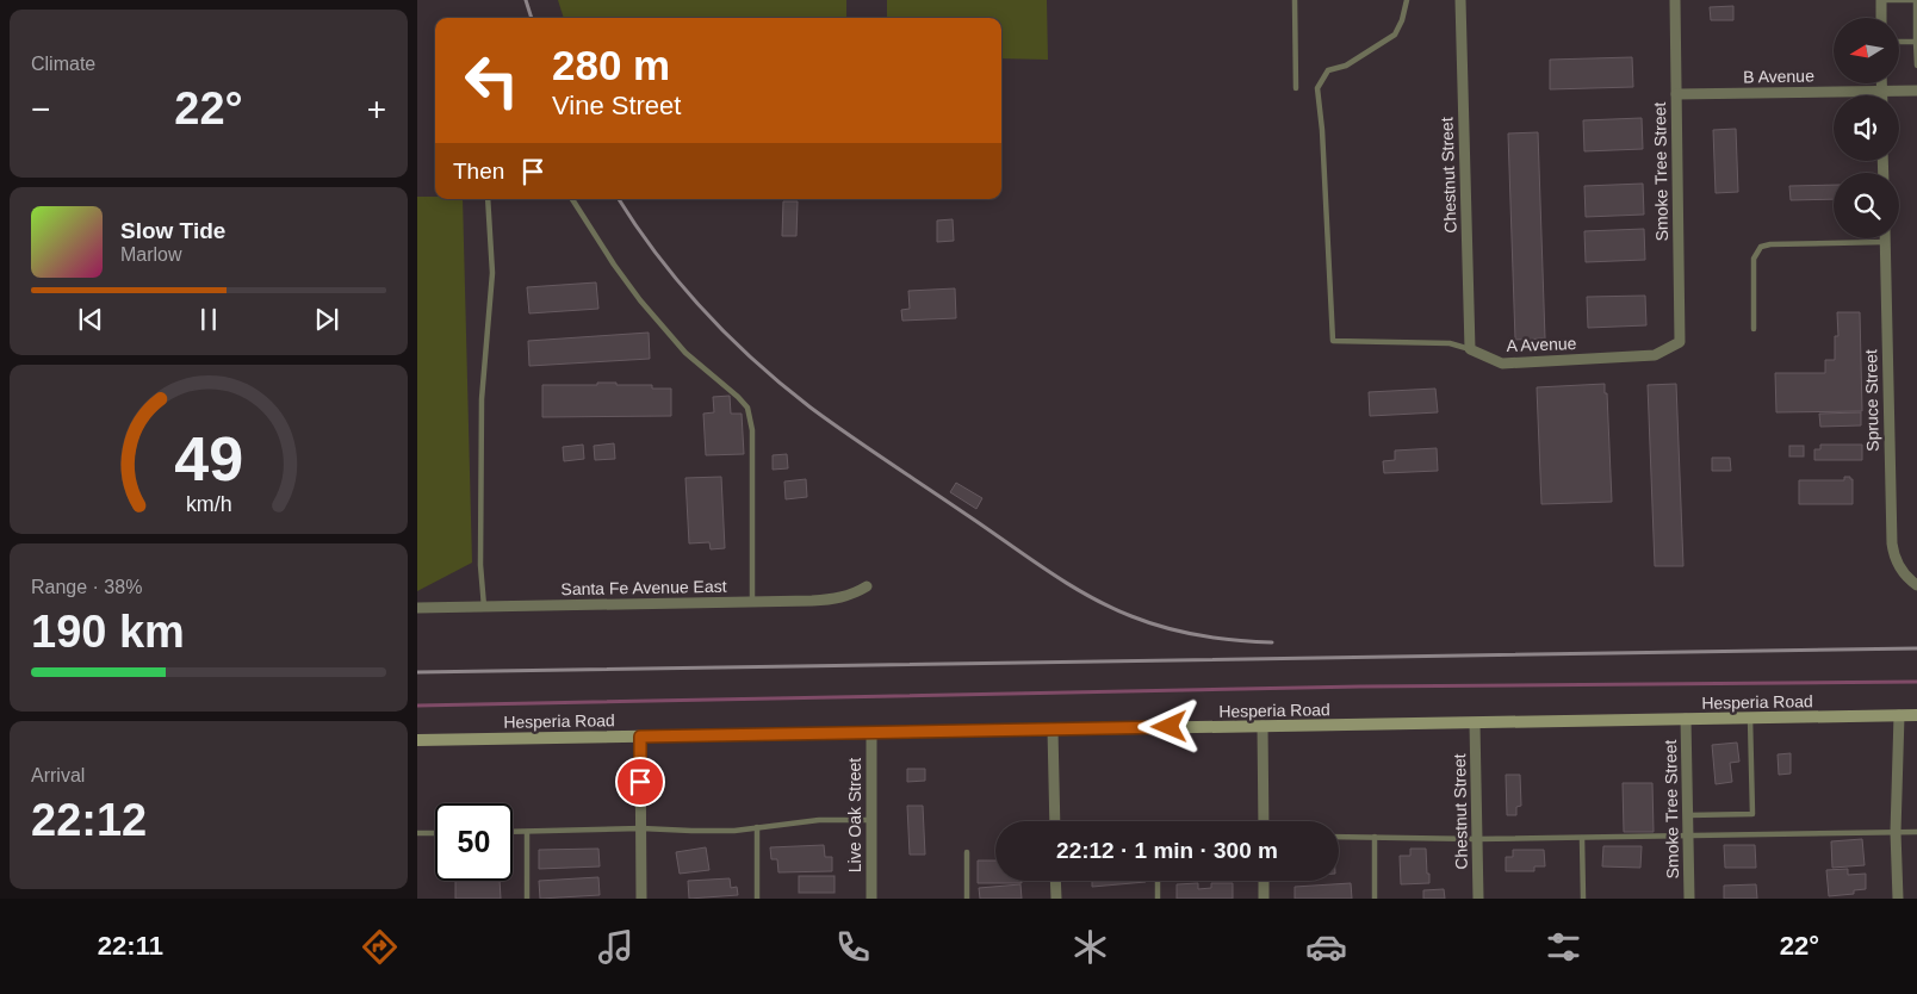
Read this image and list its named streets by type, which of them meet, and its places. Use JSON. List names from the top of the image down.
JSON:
{
  "streets": {
    "main road": ["Hesperia Road"],
    "street": [
      "B Avenue",
      "Smoke Tree Street",
      "Chestnut Street",
      "A Avenue",
      "Spruce Street",
      "Santa Fe Avenue East",
      "Live Oak Street"
    ]
  },
  "crossings": [
    ["B Avenue", "Smoke Tree Street"],
    ["Smoke Tree Street", "A Avenue"],
    ["Smoke Tree Street", "Hesperia Road"],
    ["Chestnut Street", "A Avenue"],
    ["Chestnut Street", "Hesperia Road"],
    ["Hesperia Road", "Live Oak Street"]
  ],
  "north": "left",
  "page": {
    "tile": [
      "Climate",
      ["Range · 38%", "190 km"],
      ["Arrival", "22:12"]
    ],
    "turn": ["280 m", "Vine Street"],
    "heat": ["−", "22°", "+"],
    "then": "Then",
    "song": ["Slow Tide", "Marlow"],
    "limit": "50",
    "trip": "22:12 · 1 min · 300 m",
    "tabs": ["22:11", "22°"],
    "gauge": ["49", "km/h"]
  }
}
